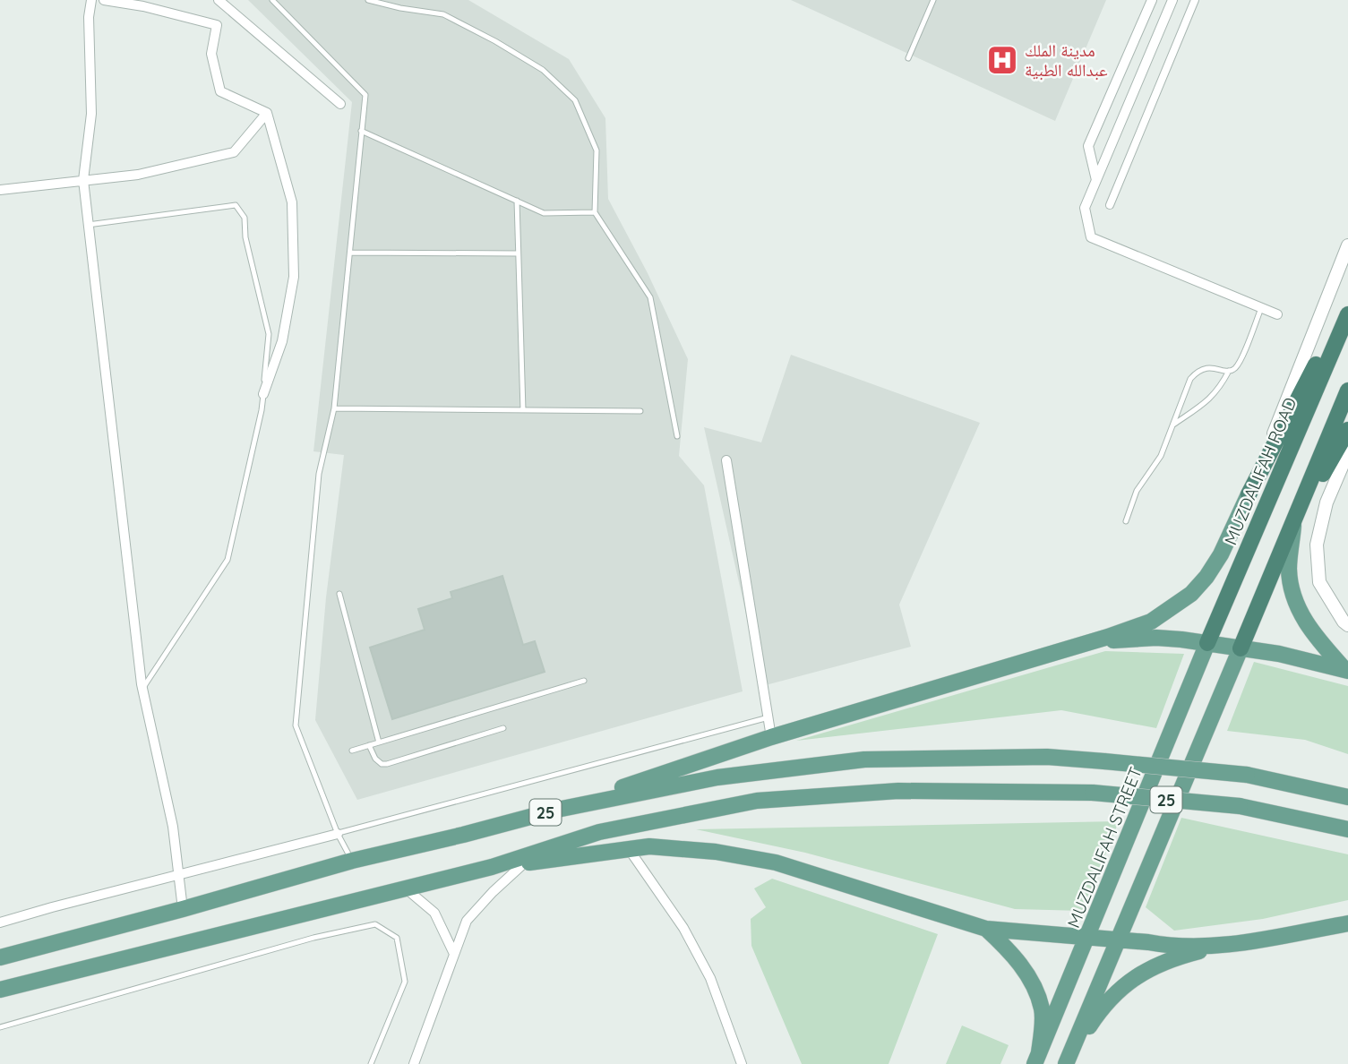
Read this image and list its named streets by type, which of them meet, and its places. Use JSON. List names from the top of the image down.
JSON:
{
  "streets": {
    "highway": ["MUZDALIFAH ROAD"],
    "main road": ["25", "MUZDALIFAH STREET"]
  },
  "crossings": [
    ["MUZDALIFAH ROAD", "MUZDALIFAH STREET"]
  ],
  "places": {
    "hospital": ["مدينة الملك عبدالله الطبية"]
  }
}
